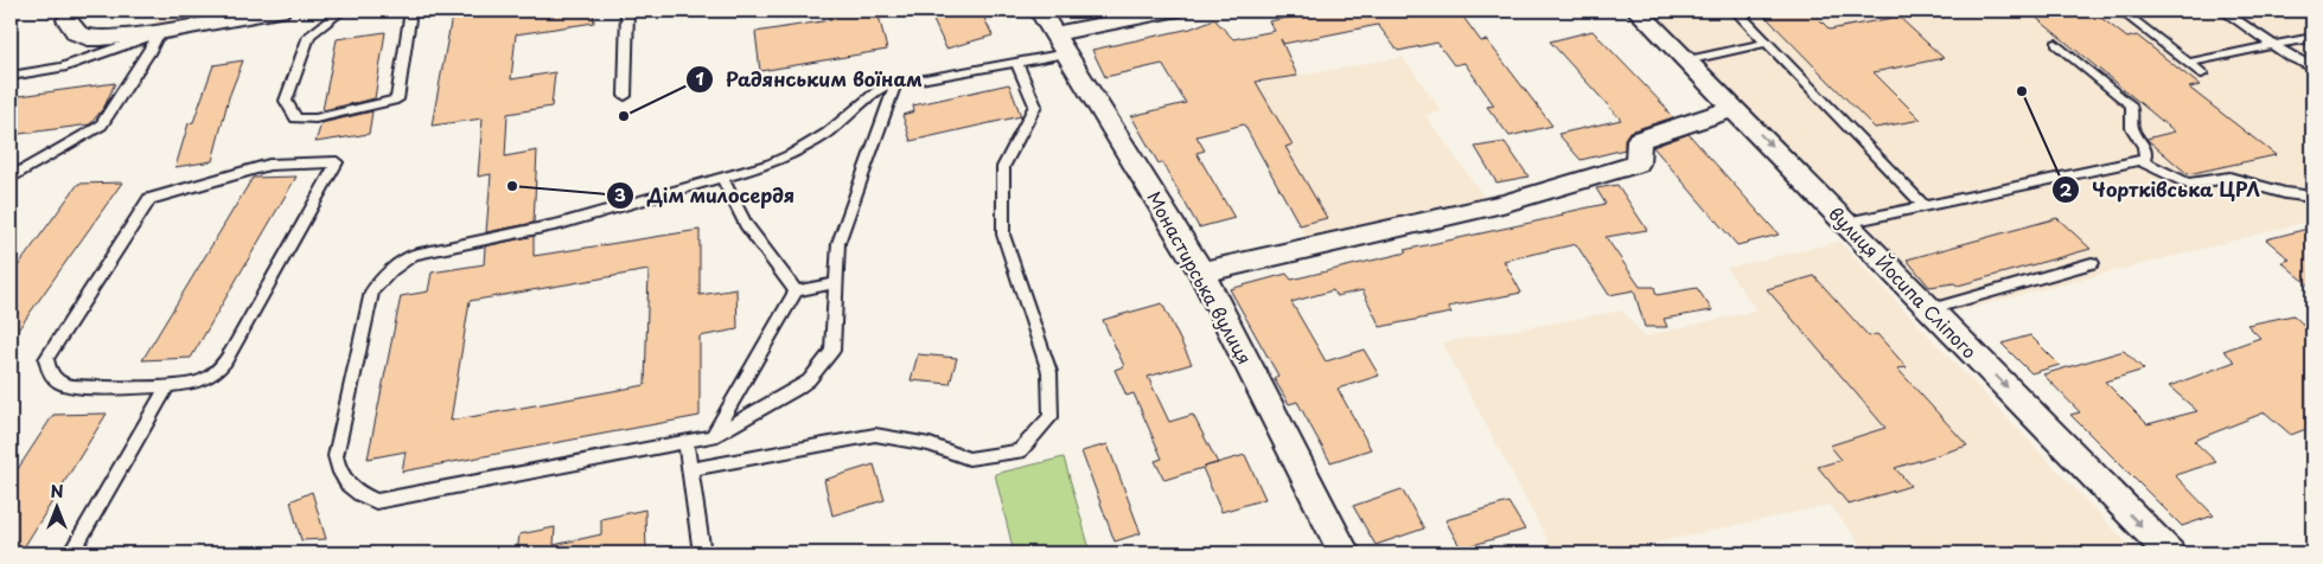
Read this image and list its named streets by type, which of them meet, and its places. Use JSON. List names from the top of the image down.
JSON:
{
  "streets": {
    "street": ["Монастирська вулиця", "вулиця Йосипа Сліпого"]
  },
  "one_way": ["вулиця Йосипа Сліпого"],
  "places": ["Чортківська ЦРЛ", "Радянським воїнам", "Дім милосердя"],
  "north": "top"
}
